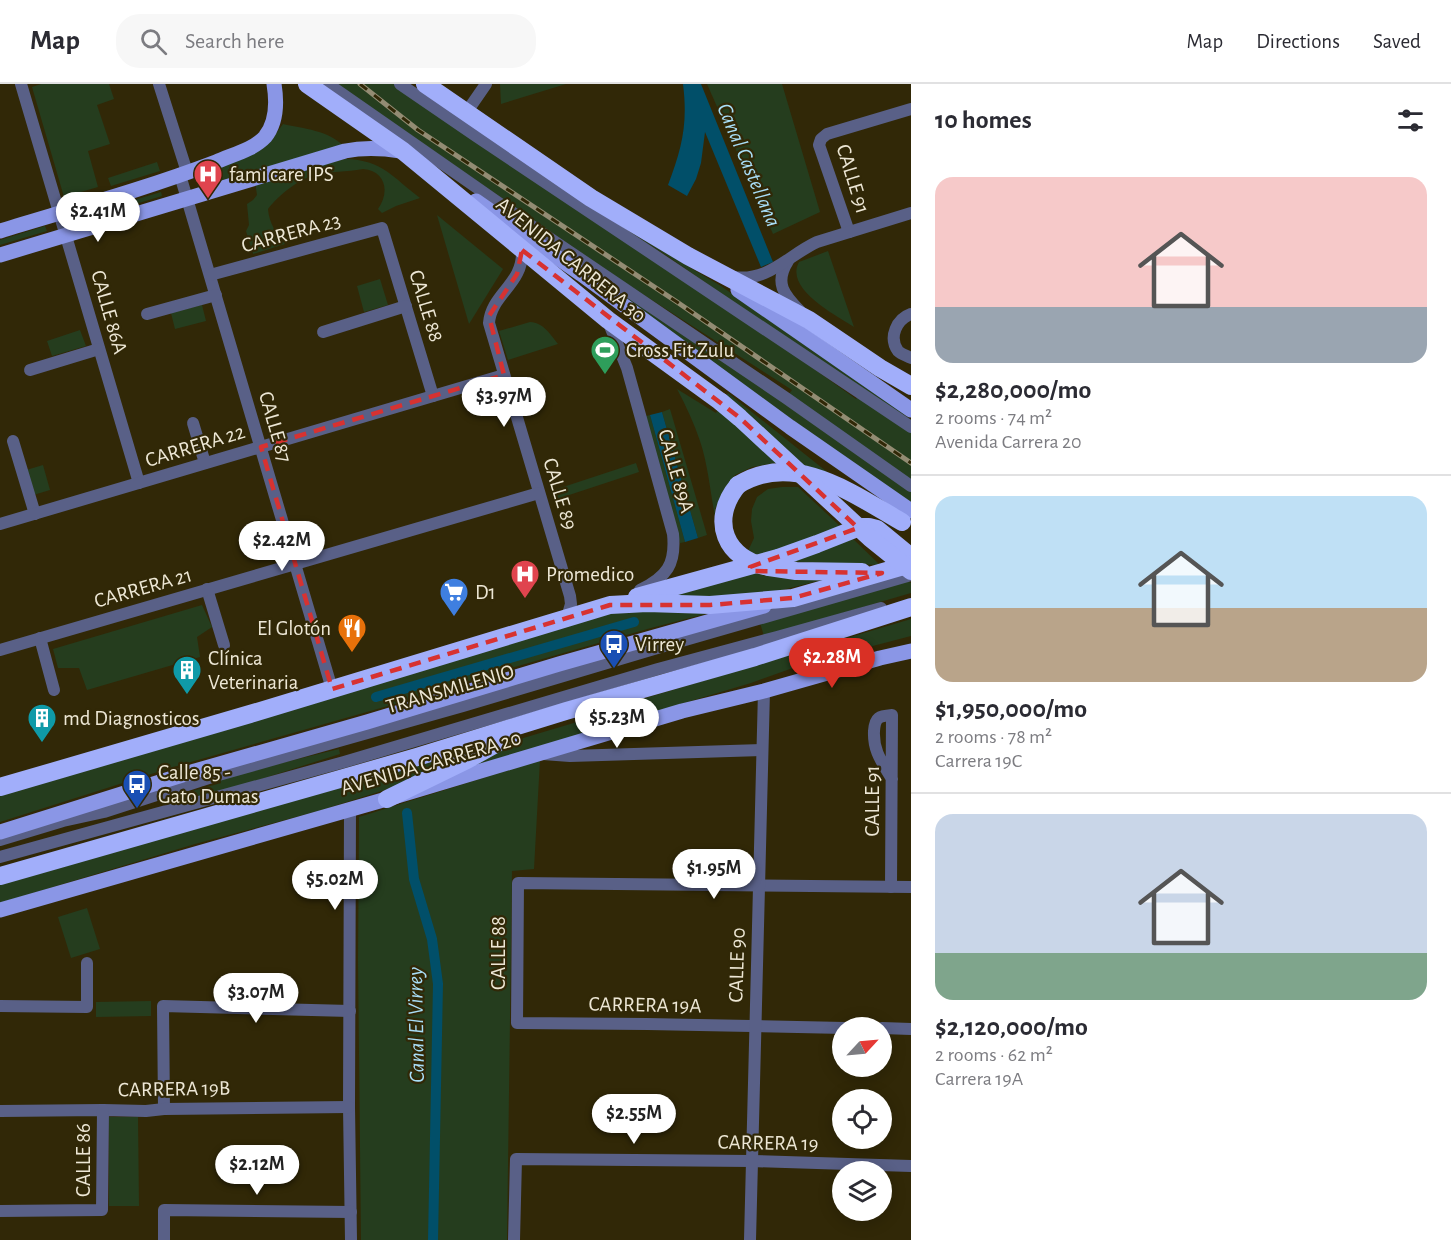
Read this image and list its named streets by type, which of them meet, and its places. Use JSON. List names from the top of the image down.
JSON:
{
  "streets": {
    "highway": ["AVENIDA CARRERA 30", "AVENIDA CARRERA 20"],
    "street": [
      "CALLE 91",
      "CARRERA 23",
      "CALLE 88",
      "CALLE 86A",
      "CALLE 87",
      "CARRERA 22",
      "CALLE 89A",
      "CALLE 89",
      "CARRERA 21",
      "TRANSMILENIO",
      "CALLE 90",
      "CARRERA 19A",
      "CARRERA 19B",
      "CARRERA 19",
      "CALLE 86"
    ]
  },
  "crossings": [
    ["CARRERA 23", "CALLE 88"],
    ["CARRERA 23", "CALLE 87"],
    ["AVENIDA CARRERA 30", "CALLE 89A"],
    ["AVENIDA CARRERA 30", "CALLE 89"],
    ["AVENIDA CARRERA 30", "TRANSMILENIO"],
    ["CALLE 88", "CARRERA 22"],
    ["CALLE 88", "CALLE 90"],
    ["CALLE 88", "CARRERA 19A"],
    ["CALLE 86A", "CARRERA 22"],
    ["CALLE 87", "CARRERA 22"],
    ["CALLE 87", "CARRERA 21"],
    ["CARRERA 22", "CALLE 89"],
    ["CALLE 89", "CARRERA 21"],
    ["TRANSMILENIO", "AVENIDA CARRERA 20"],
    ["AVENIDA CARRERA 20", "CALLE 90"],
    ["CALLE 90", "CARRERA 19A"],
    ["CALLE 90", "CARRERA 19"],
    ["CARRERA 19B", "CALLE 86"]
  ],
  "water": ["Canal Castellana", "Canal El Virrey"],
  "places": {
    "hospital": ["fami care IPS", "Promedico"],
    "sports": ["Cross Fit Zulu"],
    "supermarket": ["D1"],
    "restaurant": ["El Glotón"],
    "bus stop": ["Virrey", "Calle 85 - Gato Dumas"],
    "building": ["Clínica Veterinaria", "md Diagnosticos"]
  },
  "north": "top right",
  "page": {
    "header": "Map",
    "search": "Search here",
    "nav": ["Map", "Directions", "Saved"],
    "heading": "10 homes",
    "list": [
      {
        "name": "$2,280,000/mo",
        "note": "2 rooms · 74 m² · Avenida Carrera 20"
      },
      {
        "name": "$1,950,000/mo",
        "note": "2 rooms · 78 m² · Carrera 19C"
      },
      {
        "name": "$2,120,000/mo",
        "note": "2 rooms · 62 m² · Carrera 19A"
      }
    ],
    "price": [
      "$2.41M",
      "$3.97M",
      "$2.42M",
      "$2.28M",
      "$5.23M",
      "$1.95M",
      "$5.02M",
      "$3.07M",
      "$2.55M",
      "$2.12M"
    ]
  }
}
